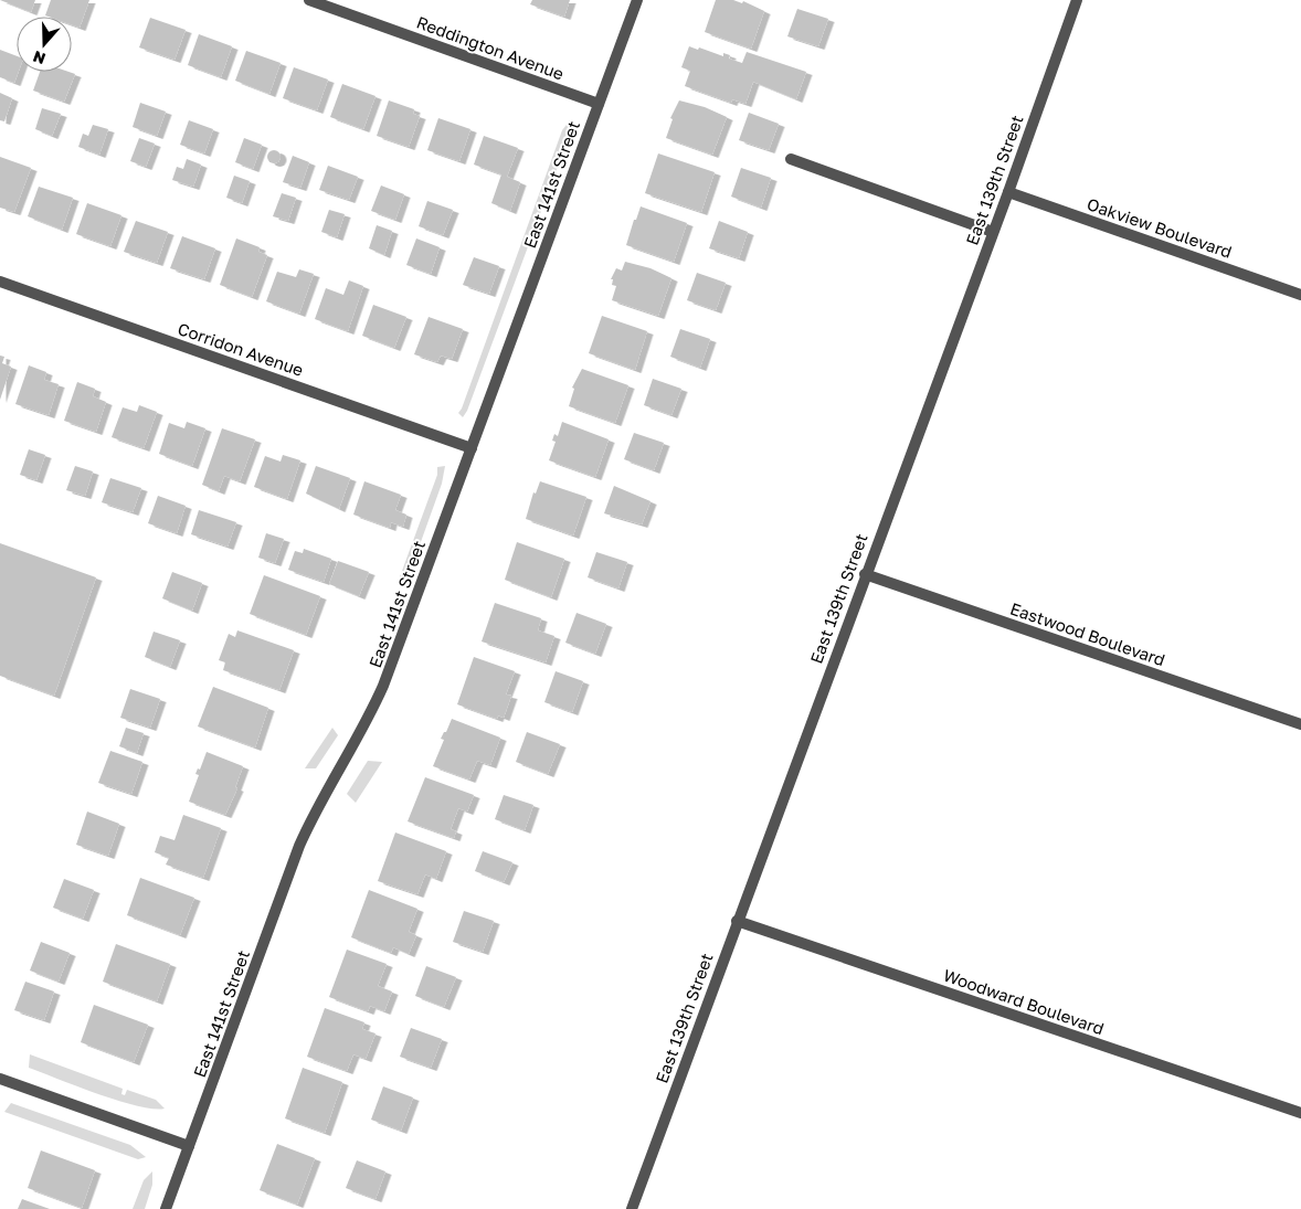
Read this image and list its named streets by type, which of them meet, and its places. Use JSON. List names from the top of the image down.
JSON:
{
  "streets": {
    "street": [
      "Reddington Avenue",
      "East 139th Street",
      "East 141st Street",
      "Oakview Boulevard",
      "Corridon Avenue",
      "Eastwood Boulevard",
      "Woodward Boulevard"
    ]
  },
  "crossings": [
    ["Reddington Avenue", "East 141st Street"],
    ["East 139th Street", "Oakview Boulevard"],
    ["East 139th Street", "Eastwood Boulevard"],
    ["East 139th Street", "Woodward Boulevard"],
    ["East 141st Street", "Corridon Avenue"]
  ],
  "north": "bottom"
}
